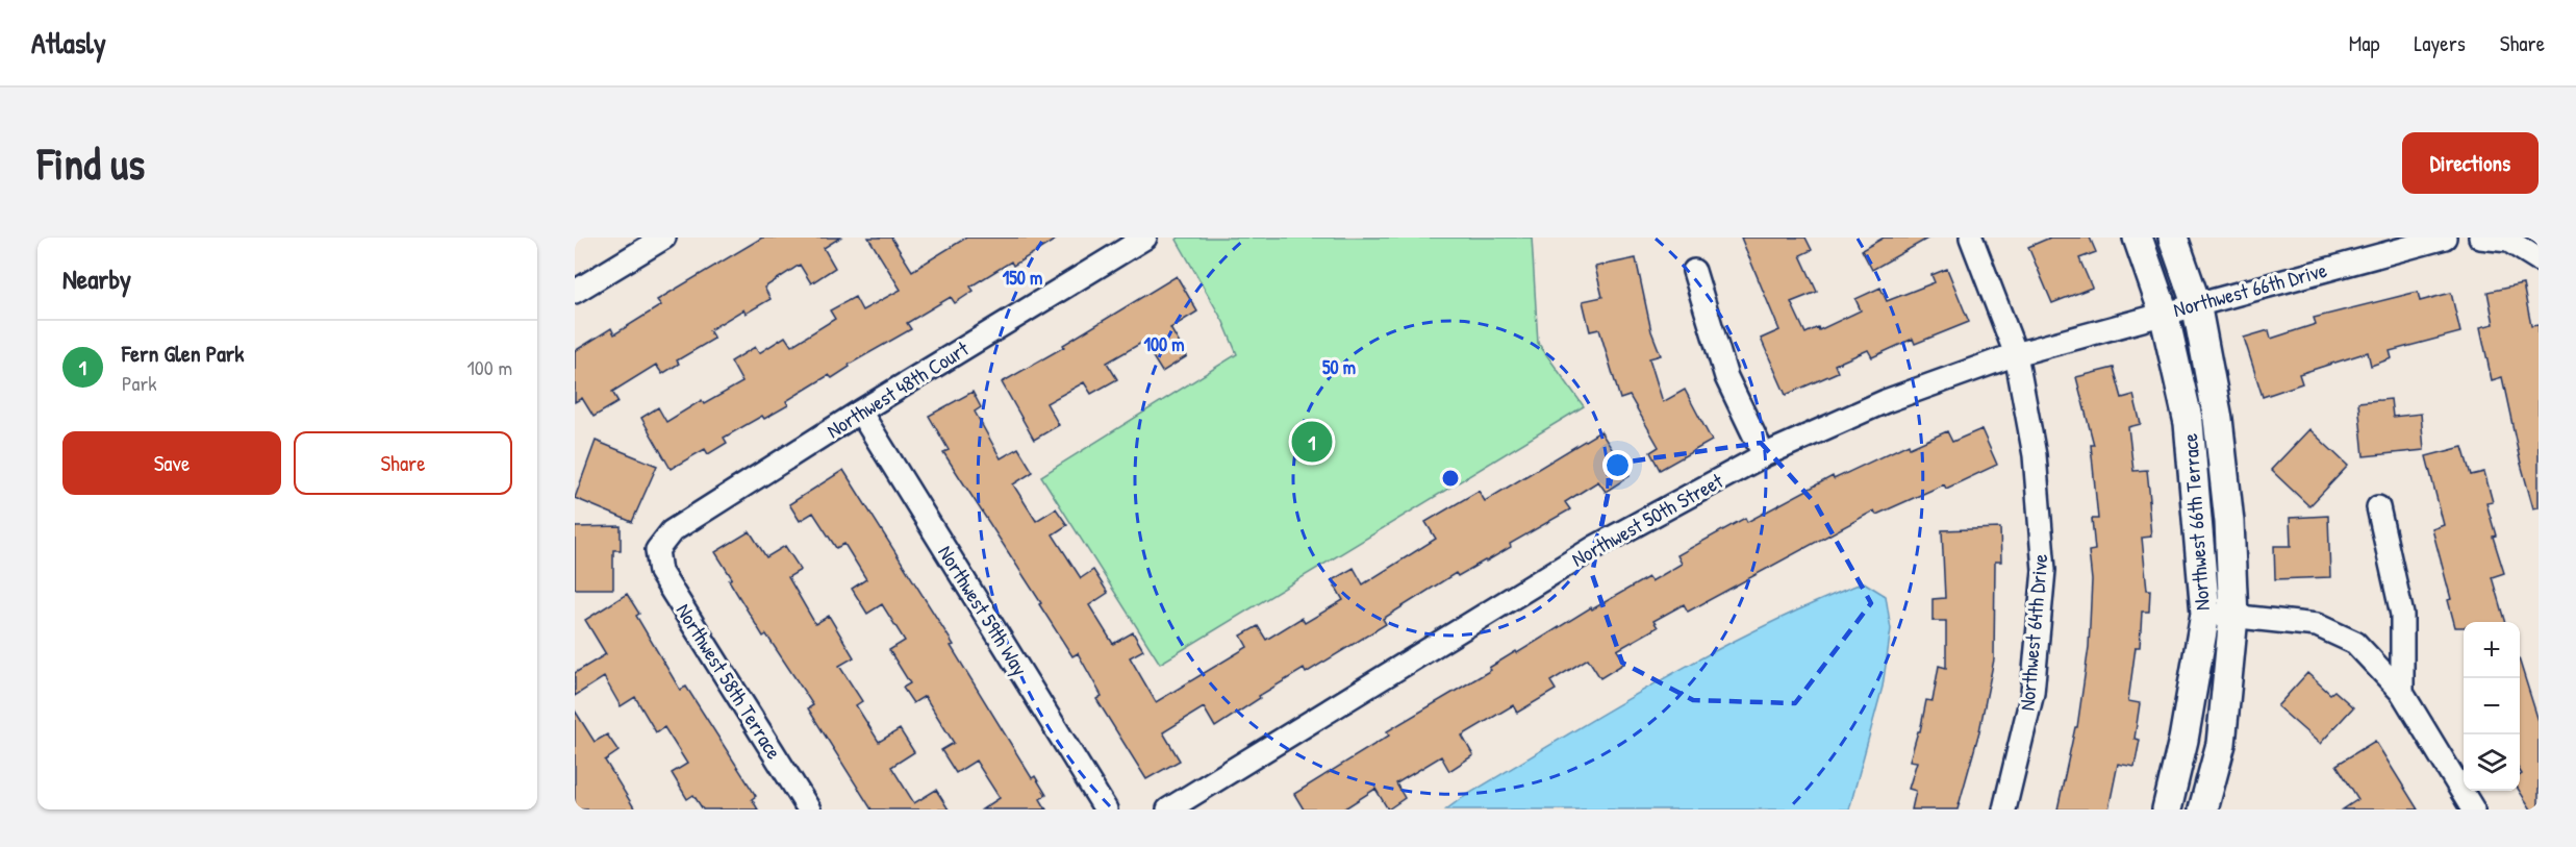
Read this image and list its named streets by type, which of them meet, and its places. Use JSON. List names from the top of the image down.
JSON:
{
  "streets": {
    "street": [
      "Northwest 66th Drive",
      "Northwest 48th Court",
      "Northwest 50th Street",
      "Northwest 66th Terrace",
      "Northwest 59th Way",
      "Northwest 64th Drive",
      "Northwest 58th Terrace"
    ]
  },
  "crossings": [
    ["Northwest 66th Drive", "Northwest 50th Street"],
    ["Northwest 66th Drive", "Northwest 66th Terrace"],
    ["Northwest 48th Court", "Northwest 59th Way"],
    ["Northwest 48th Court", "Northwest 58th Terrace"],
    ["Northwest 50th Street", "Northwest 66th Terrace"],
    ["Northwest 50th Street", "Northwest 64th Drive"]
  ],
  "page": {
    "header": "Atlasly",
    "nav": ["Map", "Layers", "Share"],
    "buttons": [
      "Directions",
      ["Save", "Share"]
    ],
    "title": "Find us",
    "heading": "Nearby",
    "list": [
      {
        "mark": "1",
        "name": "Fern Glen Park",
        "note": "Park",
        "value": "100 m"
      }
    ],
    "pins": "1",
    "map_buttons": ["+", "−"]
  },
  "rings": ["150 m", "100 m", "50 m"]
}
